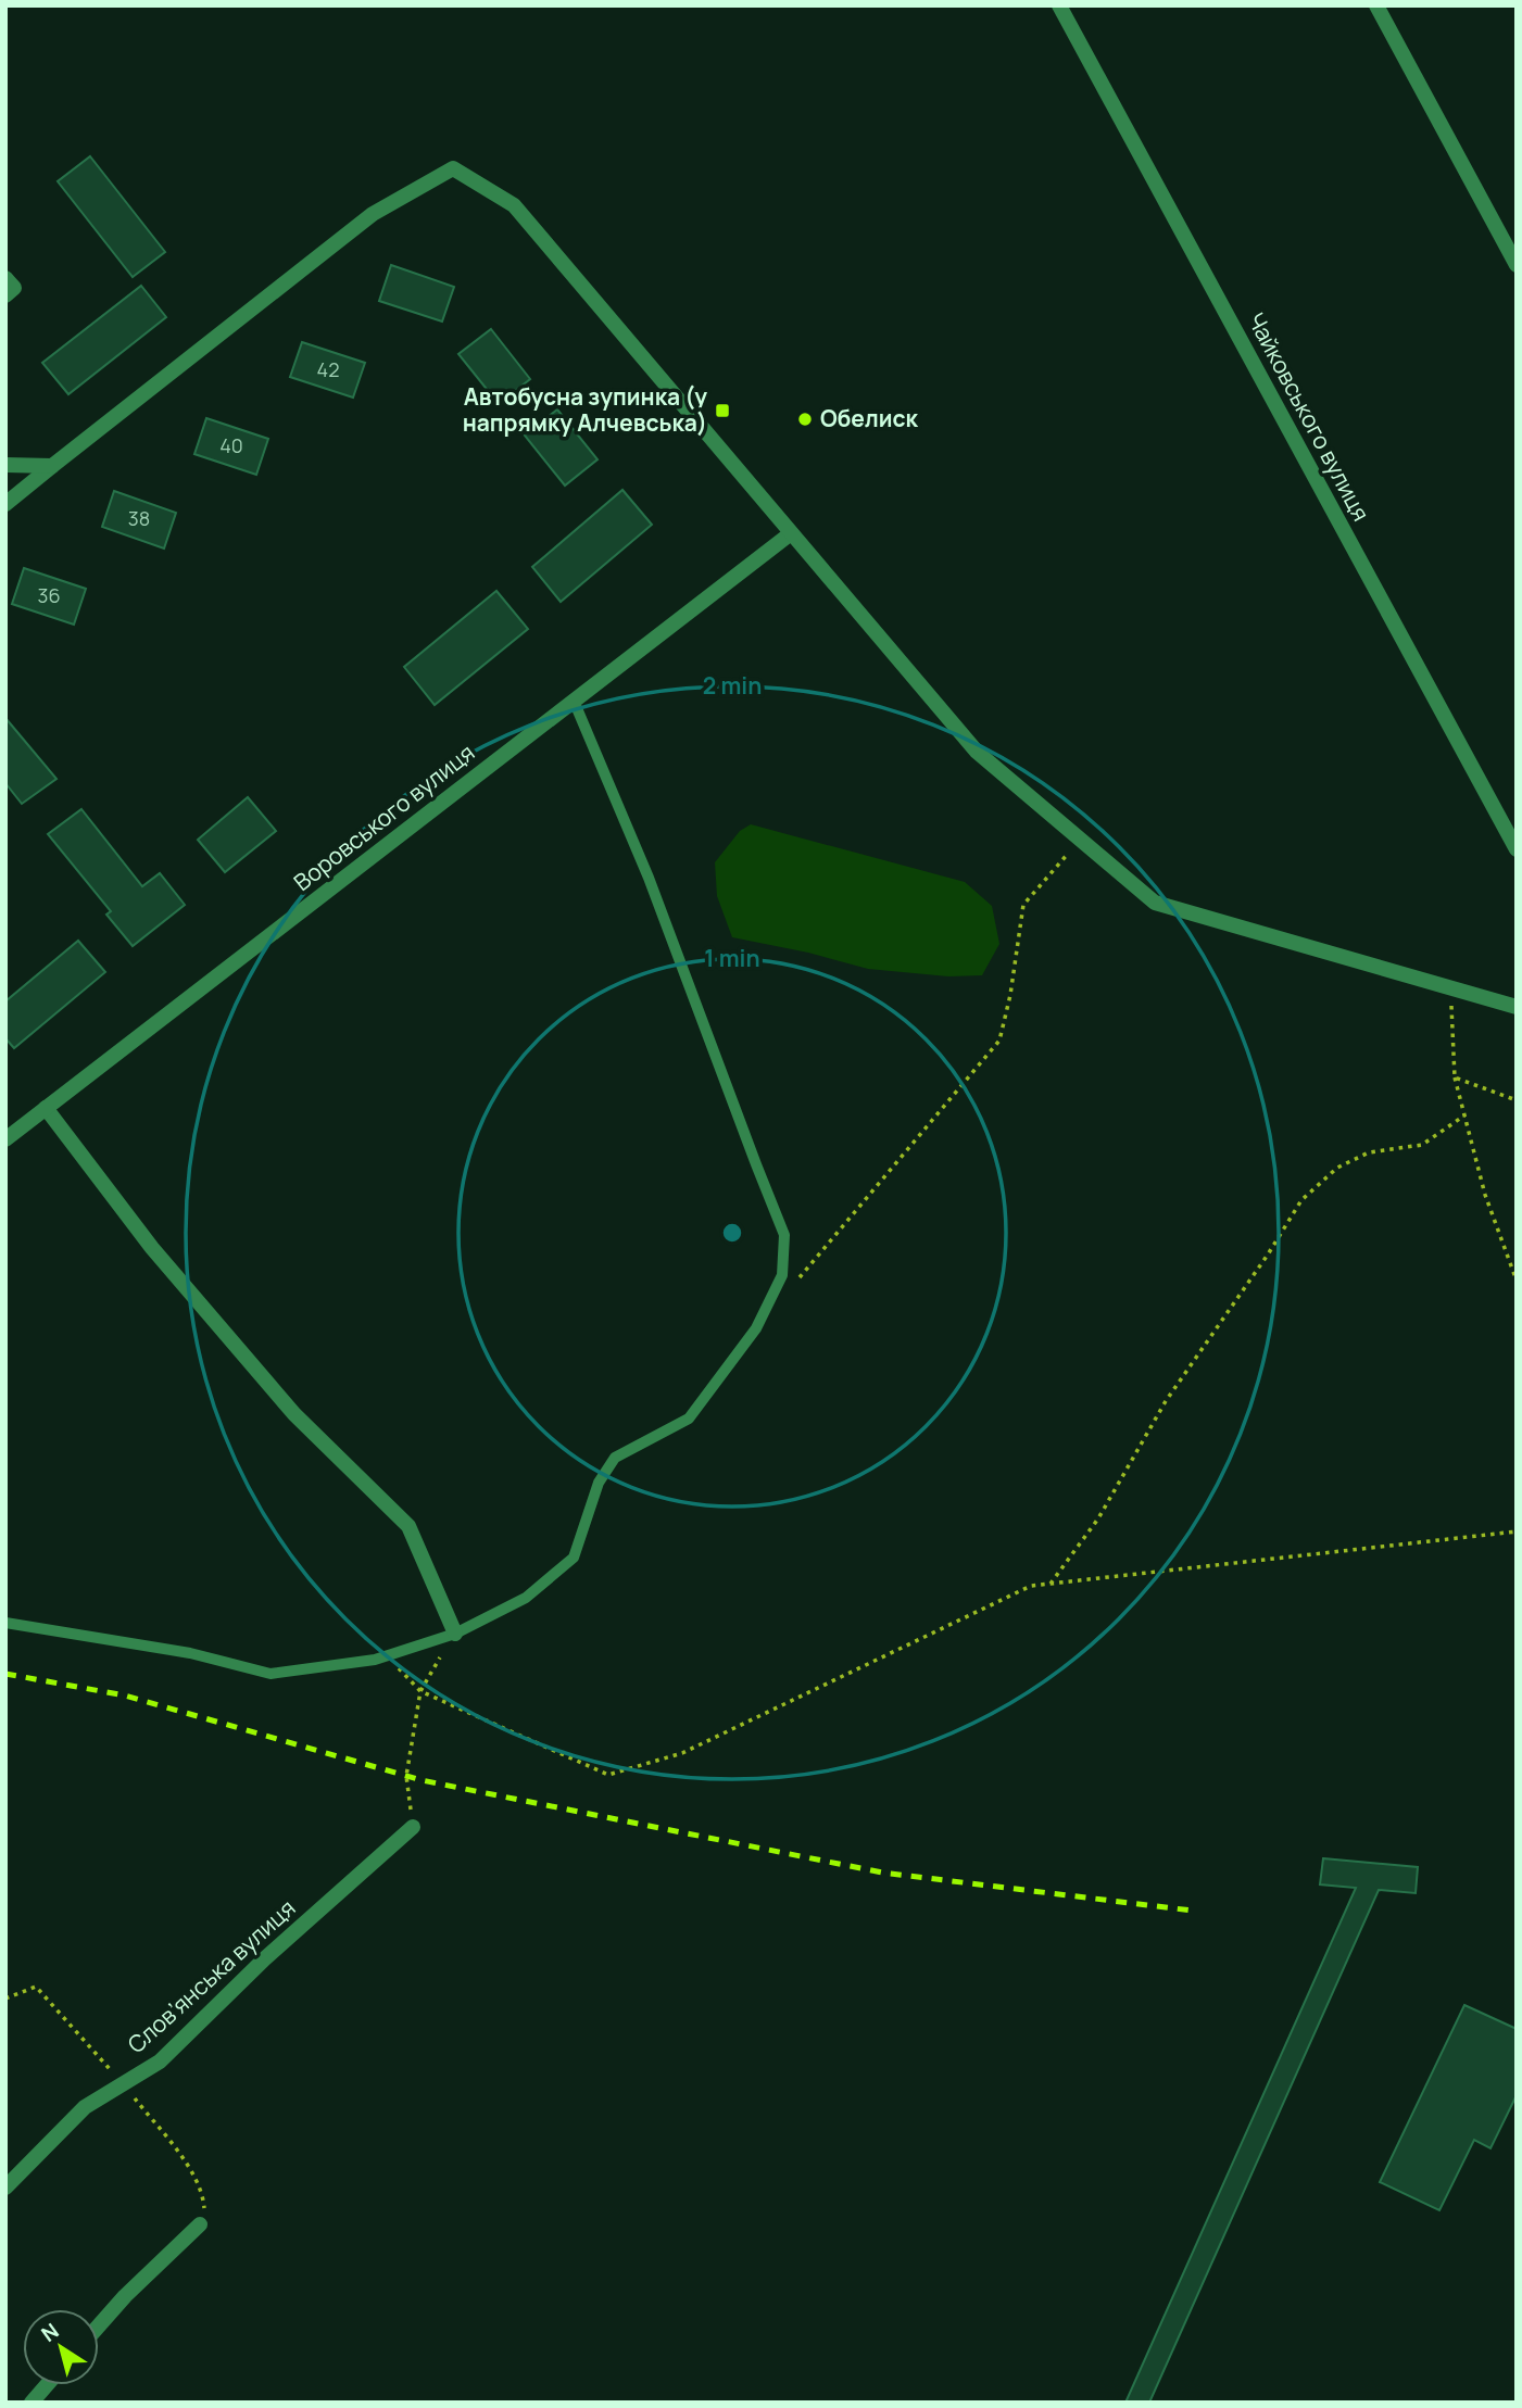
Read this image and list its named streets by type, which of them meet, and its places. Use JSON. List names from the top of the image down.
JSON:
{
  "streets": {
    "street": ["Чайковського вулиця", "Воровського вулиця", "Слов’янська вулиця"]
  },
  "places": {
    "transit": ["Автобусна зупинка (у напрямку Алчевська)"],
    "other": ["Обелиск"]
  },
  "house_numbers": [
    "42",
    "40",
    "38",
    "36"
  ],
  "north": "top left",
  "rings": ["2 min", "1 min"]
}
